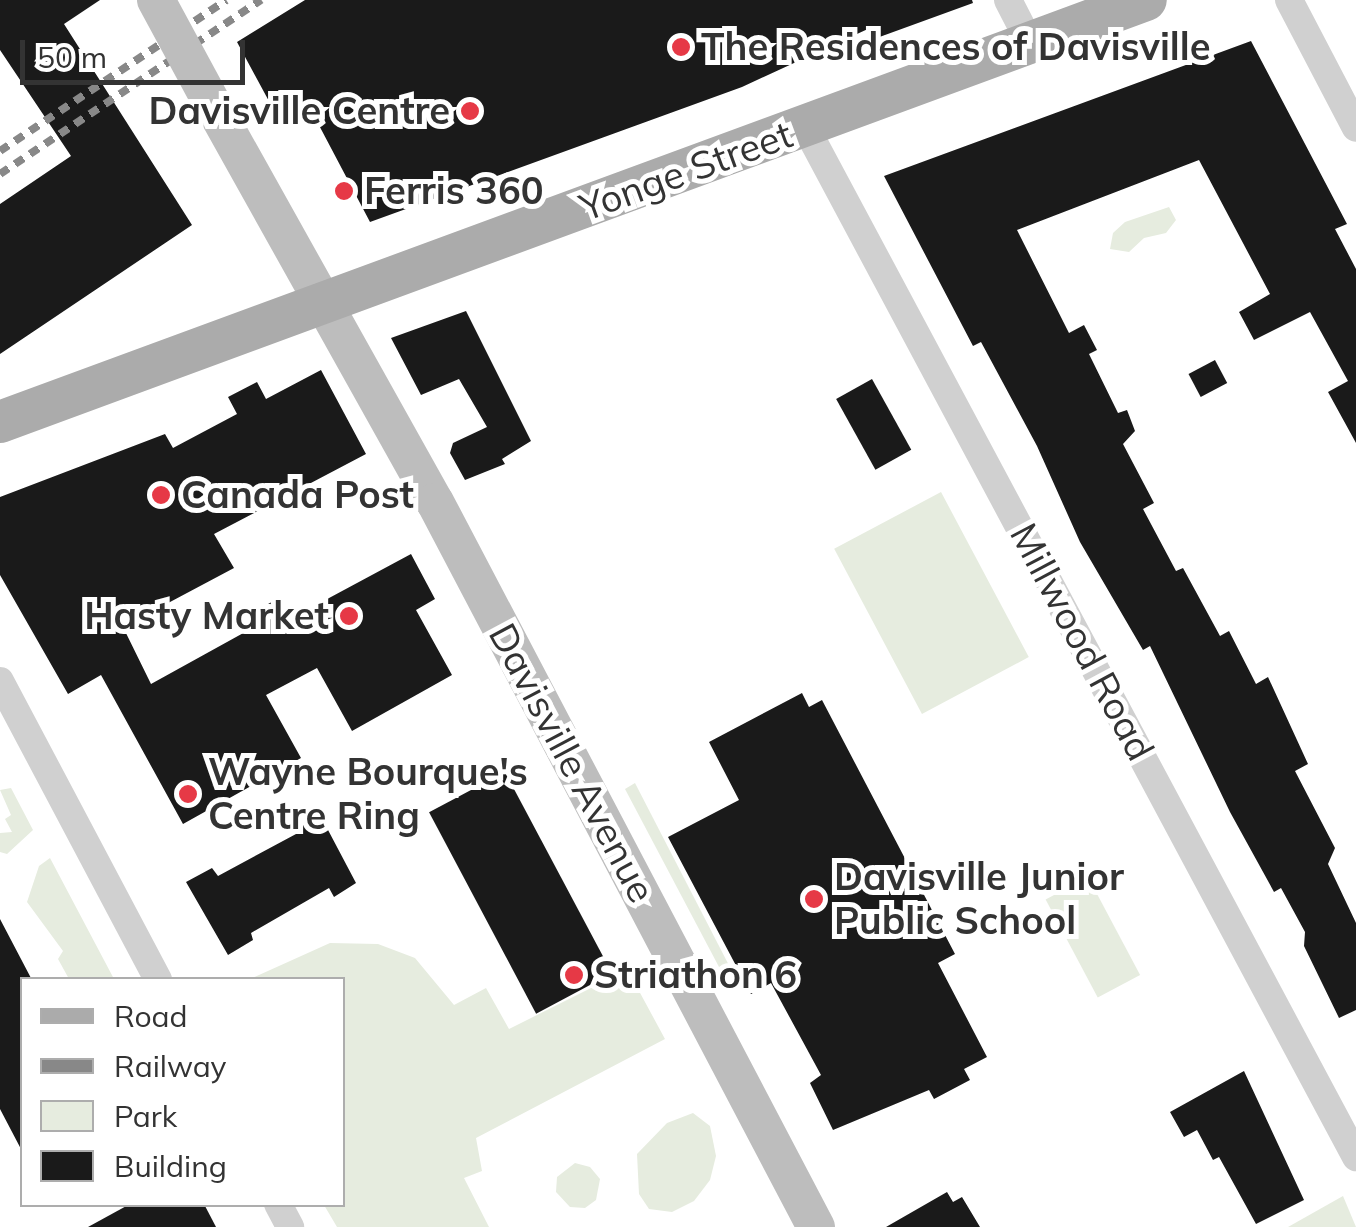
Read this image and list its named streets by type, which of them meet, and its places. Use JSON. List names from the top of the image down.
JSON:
{
  "streets": {
    "main road": ["Yonge Street"],
    "street": ["Millwood Road", "Davisville Avenue"]
  },
  "crossings": [
    ["Yonge Street", "Millwood Road"],
    ["Yonge Street", "Davisville Avenue"]
  ],
  "places": [
    "The Residences of Davisville",
    "Davisville Centre",
    "Ferris 360",
    "Canada Post",
    "Hasty Market",
    "Wayne Bourque's Centre Ring",
    "Davisville Junior Public School",
    "Striathon 6"
  ],
  "legend": [
    "Road",
    "Railway",
    "Park",
    "Building"
  ],
  "scale_bar": "50 m"
}
